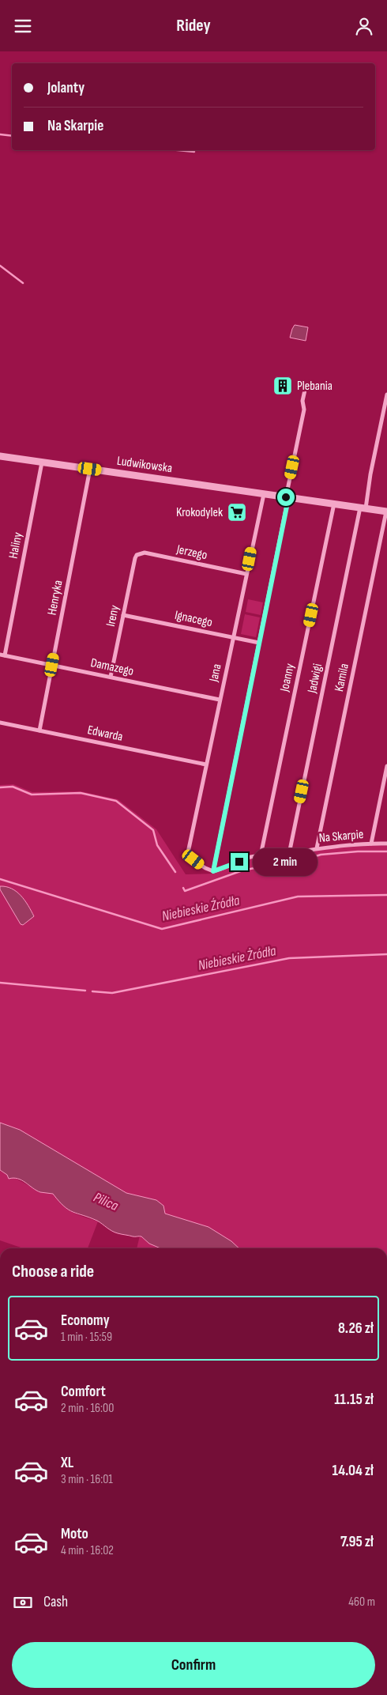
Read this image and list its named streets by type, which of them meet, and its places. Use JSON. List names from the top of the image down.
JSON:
{
  "streets": {
    "street": [
      "Ludwikowska",
      "Haliny",
      "Jerzego",
      "Henryka",
      "Ireny",
      "Ignacego",
      "Damazego",
      "Jana",
      "Joanny",
      "Kamila",
      "Jadwigi",
      "Edwarda",
      "Na Skarpie"
    ]
  },
  "crossings": [
    ["Ludwikowska", "Haliny"],
    ["Ludwikowska", "Henryka"],
    ["Ludwikowska", "Jana"],
    ["Ludwikowska", "Joanny"],
    ["Ludwikowska", "Kamila"],
    ["Ludwikowska", "Jadwigi"],
    ["Haliny", "Damazego"],
    ["Jerzego", "Ireny"],
    ["Jerzego", "Jana"],
    ["Henryka", "Damazego"],
    ["Henryka", "Edwarda"],
    ["Ireny", "Ignacego"],
    ["Ireny", "Damazego"],
    ["Ignacego", "Jana"],
    ["Damazego", "Jana"],
    ["Jana", "Edwarda"],
    ["Jana", "Na Skarpie"],
    ["Joanny", "Na Skarpie"],
    ["Kamila", "Na Skarpie"],
    ["Jadwigi", "Na Skarpie"]
  ],
  "water": ["Niebieskie Źródła", "Niebieskie Żródła", "Pilica"],
  "places": {
    "building": ["Plebania"],
    "supermarket": ["Krokodylek"]
  },
  "page": {
    "header": "Ridey",
    "banner": ["Jolanty", "Na Skarpie"],
    "bubble": "2 min",
    "heading": "Choose a ride",
    "list": [
      {
        "name": "Economy",
        "note": "1 min · 15:59",
        "value": "8.26 zł"
      },
      {
        "name": "Comfort",
        "note": "2 min · 16:00",
        "value": "11.15 zł"
      },
      {
        "name": "XL",
        "note": "3 min · 16:01",
        "value": "14.04 zł"
      },
      {
        "name": "Moto",
        "note": "4 min · 16:02",
        "value": "7.95 zł"
      }
    ],
    "pay": ["Cash", "460 m"],
    "buttons": "Confirm"
  }
}
